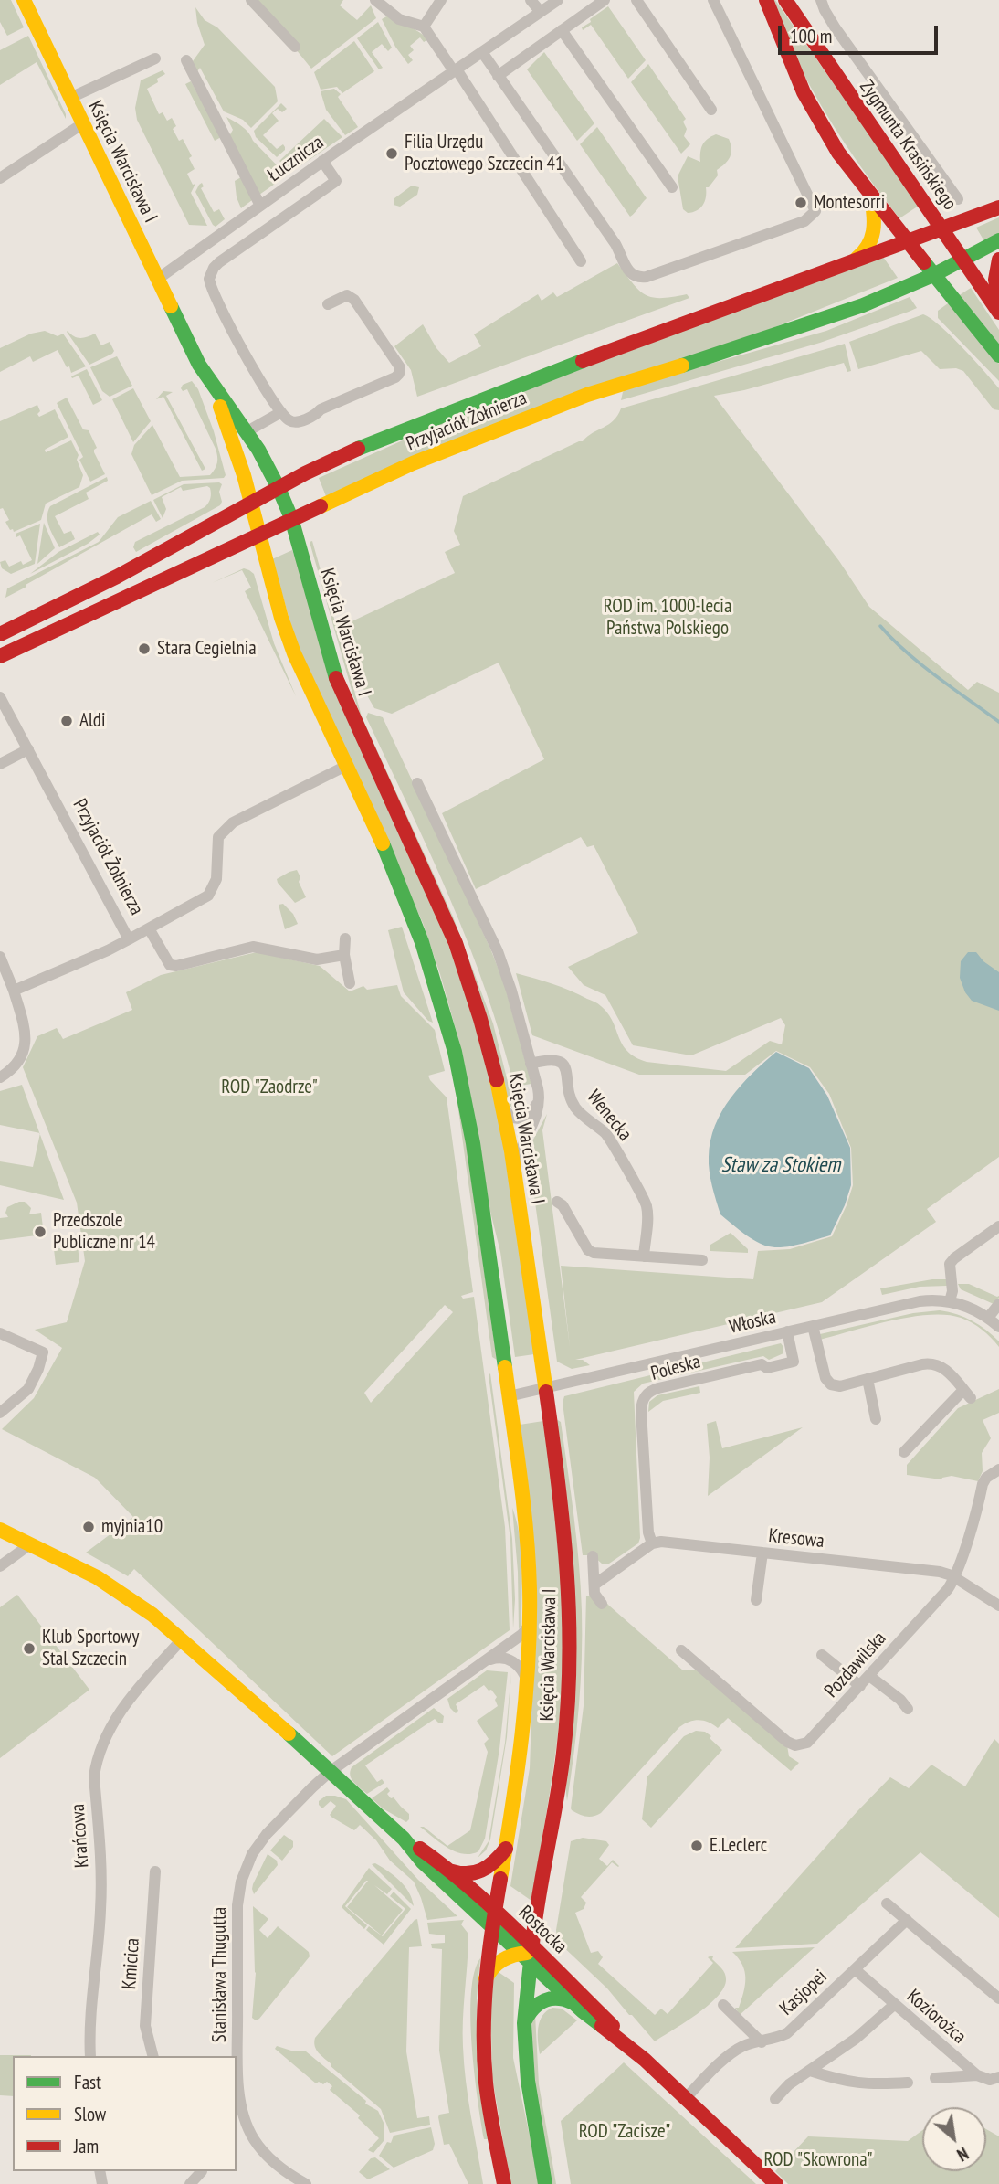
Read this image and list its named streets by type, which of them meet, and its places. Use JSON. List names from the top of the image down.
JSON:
{
  "streets": {
    "street": [
      "Zygmunta Krasińskiego",
      "Łucznicza",
      "Księcia Warcisława I",
      "Przyjaciół Żołnierza",
      "Wenecka",
      "Włoska",
      "Poleska",
      "Kresowa",
      "Pozdawilska",
      "Krańcowa",
      "Rostocka",
      "Kmicica",
      "Stanisława Thugutta",
      "Kasjopei",
      "Koziorożca"
    ]
  },
  "crossings": [
    ["Zygmunta Krasińskiego", "Przyjaciół Żołnierza"],
    ["Łucznicza", "Księcia Warcisława I"],
    ["Księcia Warcisława I", "Przyjaciół Żołnierza"],
    ["Księcia Warcisława I", "Włoska"],
    ["Księcia Warcisława I", "Rostocka"],
    ["Włoska", "Poleska"],
    ["Poleska", "Kresowa"],
    ["Kresowa", "Pozdawilska"],
    ["Krańcowa", "Rostocka"],
    ["Rostocka", "Stanisława Thugutta"],
    ["Rostocka", "Kasjopei"],
    ["Kasjopei", "Koziorożca"]
  ],
  "water": ["Staw za Stokiem"],
  "parks": [
    "ROD im. 1000-lecia Państwa Polskiego",
    "ROD \"Zaodrze\"",
    "ROD \"Zacisze\"",
    "ROD \"Skowrona\""
  ],
  "places": [
    "Filia Urzędu Pocztowego Szczecin 41",
    "Montesorri",
    "Stara Cegielnia",
    "Aldi",
    "Przedszole Publiczne nr 14",
    "myjnia10",
    "Klub Sportowy Stal Szczecin",
    "E.Leclerc"
  ],
  "legend": ["Fast", "Slow", "Jam"],
  "scale_bar": "100 m",
  "north": "bottom right"
}
